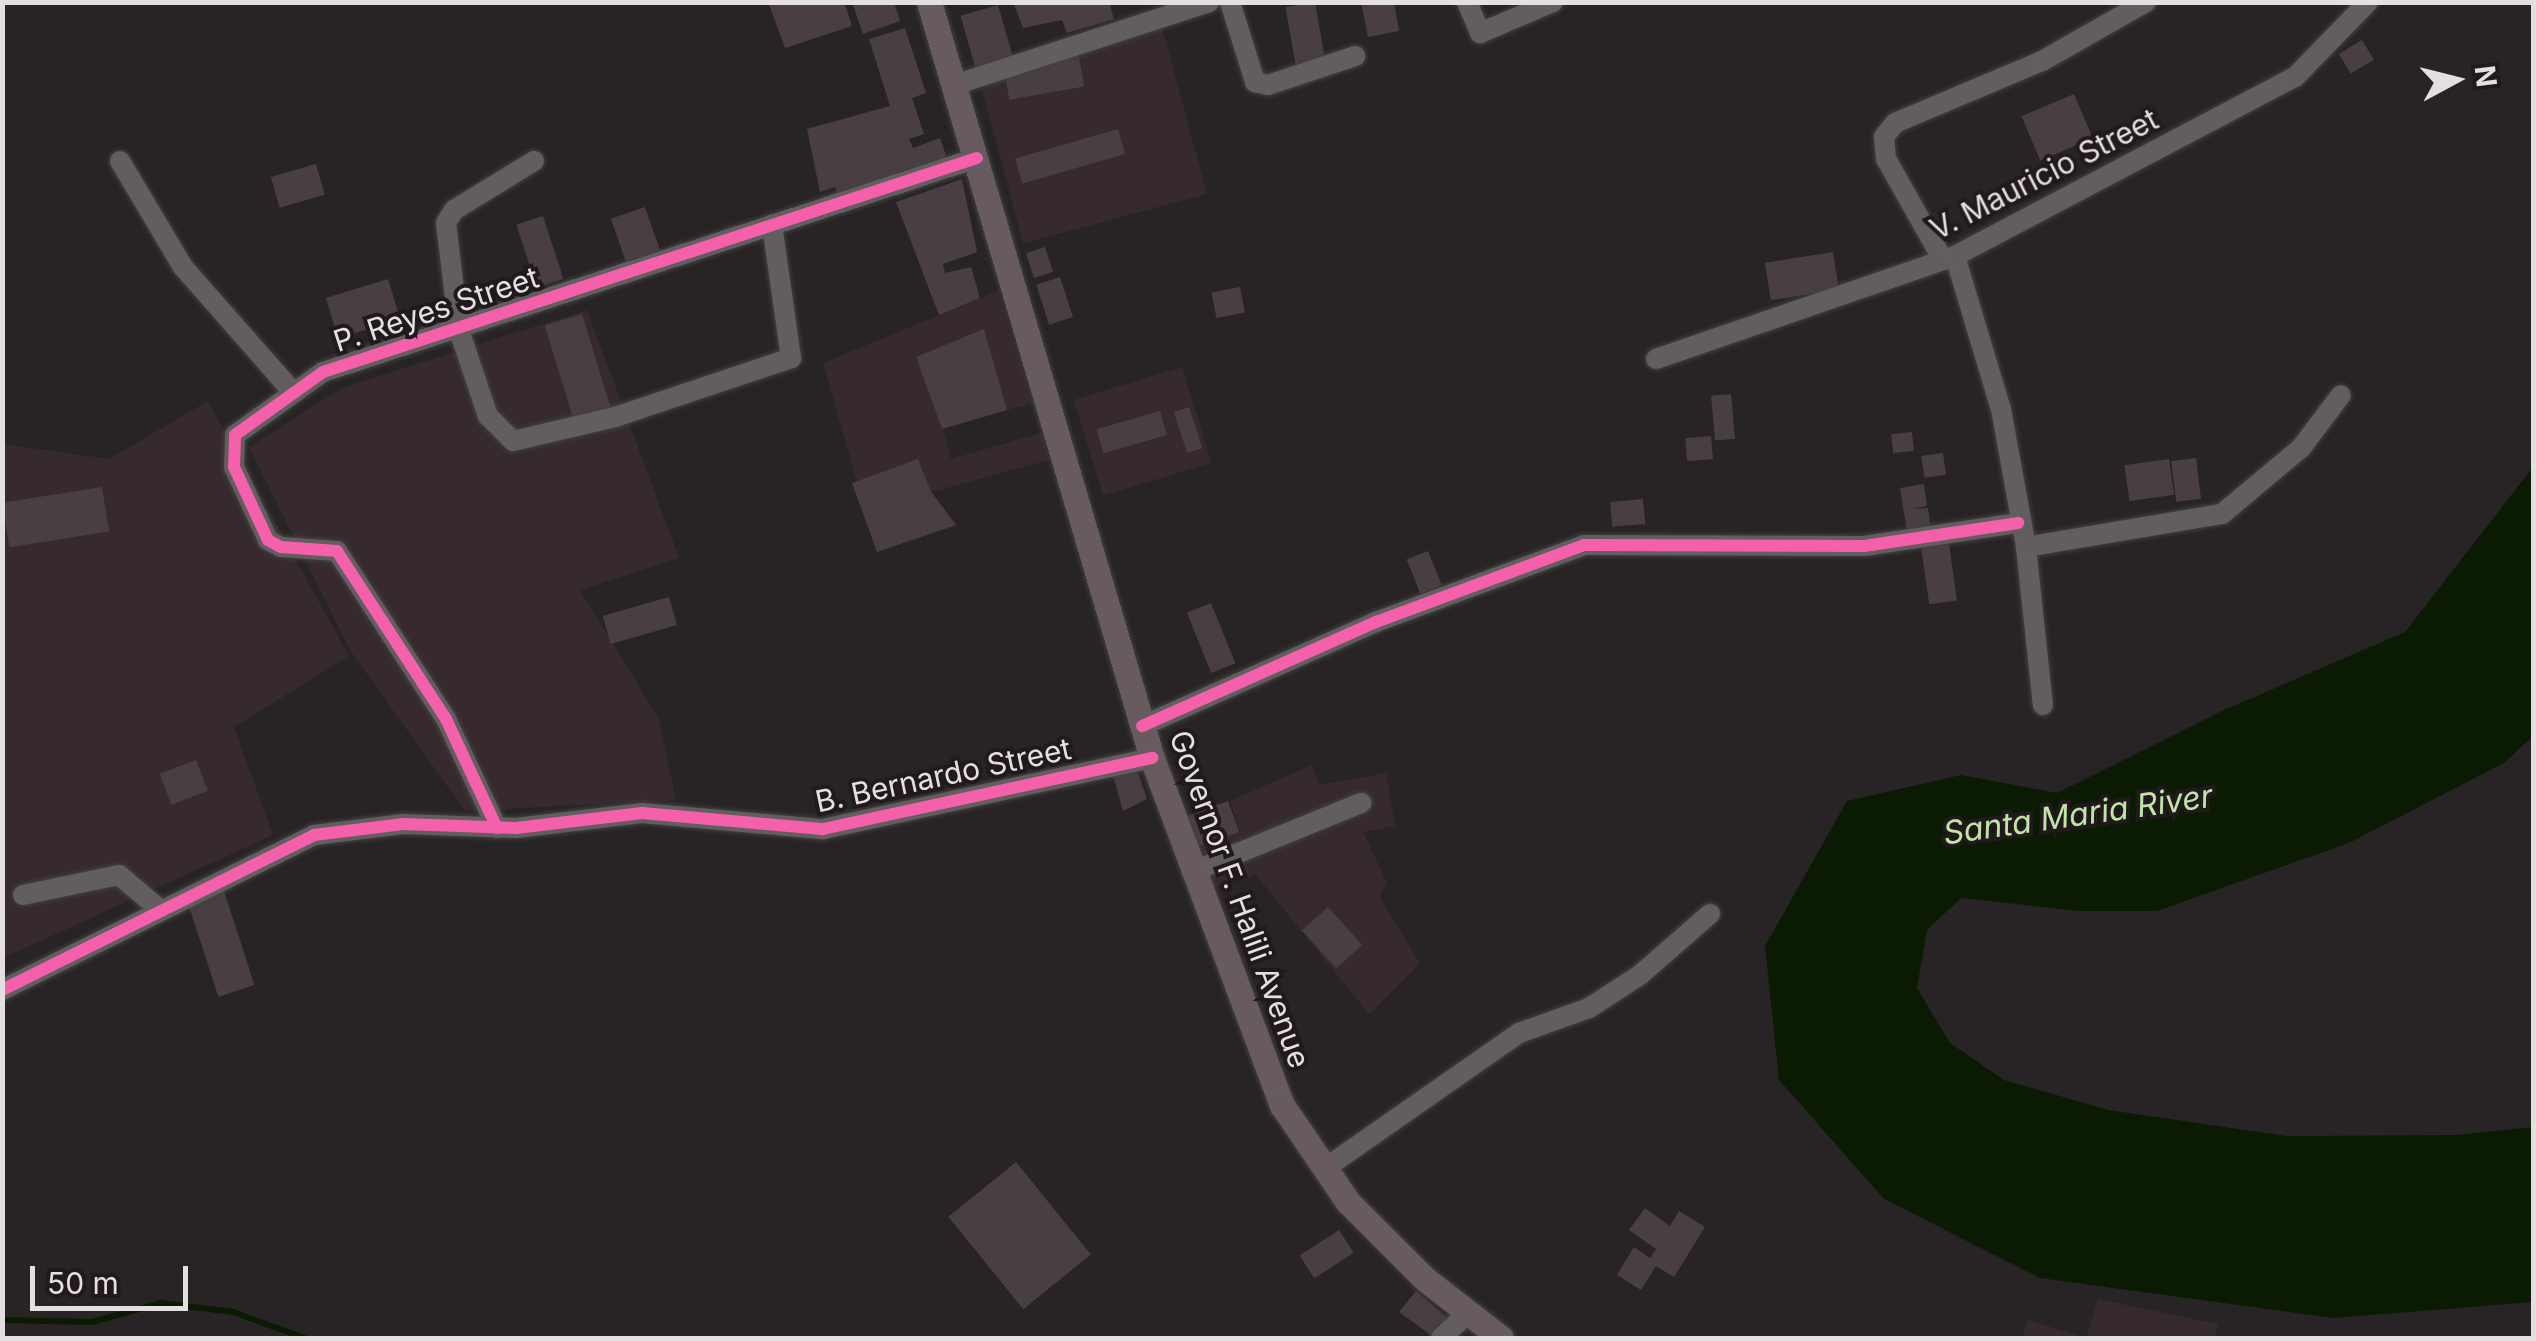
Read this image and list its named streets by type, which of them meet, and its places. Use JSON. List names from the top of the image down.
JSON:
{
  "streets": {
    "main road": ["Governor F. Halili Avenue"],
    "street": ["V. Mauricio Street", "P. Reyes Street", "B. Bernardo Street"]
  },
  "crossings": [
    ["P. Reyes Street", "B. Bernardo Street"],
    ["P. Reyes Street", "Governor F. Halili Avenue"],
    ["B. Bernardo Street", "Governor F. Halili Avenue"]
  ],
  "water": ["Santa Maria River"],
  "scale_bar": "50 m",
  "north": "right"
}
